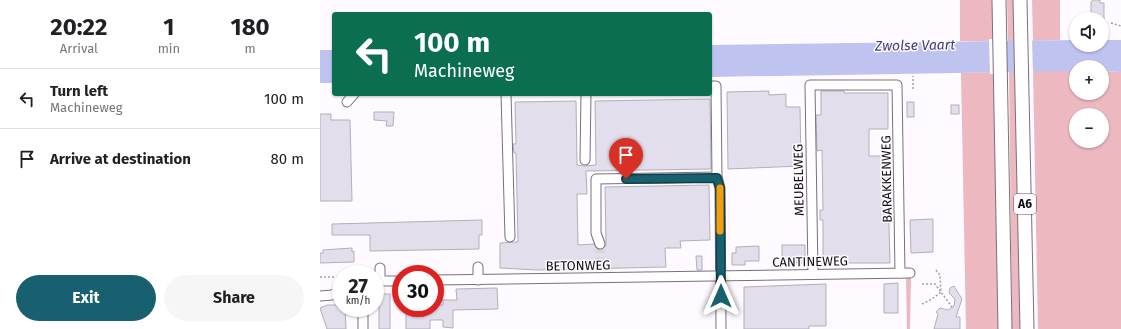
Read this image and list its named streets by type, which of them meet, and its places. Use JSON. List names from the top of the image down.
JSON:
{
  "streets": {
    "highway": ["A6"],
    "street": [
      "BARAKKENWEG",
      "MEUBELWEG",
      "CANTINEWEG",
      "BETONWEG"
    ]
  },
  "crossings": [
    ["BARAKKENWEG", "MEUBELWEG"],
    ["BARAKKENWEG", "CANTINEWEG"],
    ["MEUBELWEG", "CANTINEWEG"],
    ["CANTINEWEG", "BETONWEG"]
  ],
  "water": ["Zwolse Vaart"],
  "page": {
    "eta": [
      "20:22",
      "Arrival",
      "1",
      "min",
      "180",
      "m"
    ],
    "map_buttons": ["+", "−"],
    "turn": ["100 m", "Machineweg"],
    "list": [
      {
        "name": "Turn left",
        "note": "Machineweg",
        "value": "100 m"
      },
      {
        "name": "Arrive at destination",
        "value": "80 m"
      }
    ],
    "speed": "27 km/h",
    "limit": "30",
    "buttons": ["Exit", "Share"]
  }
}
